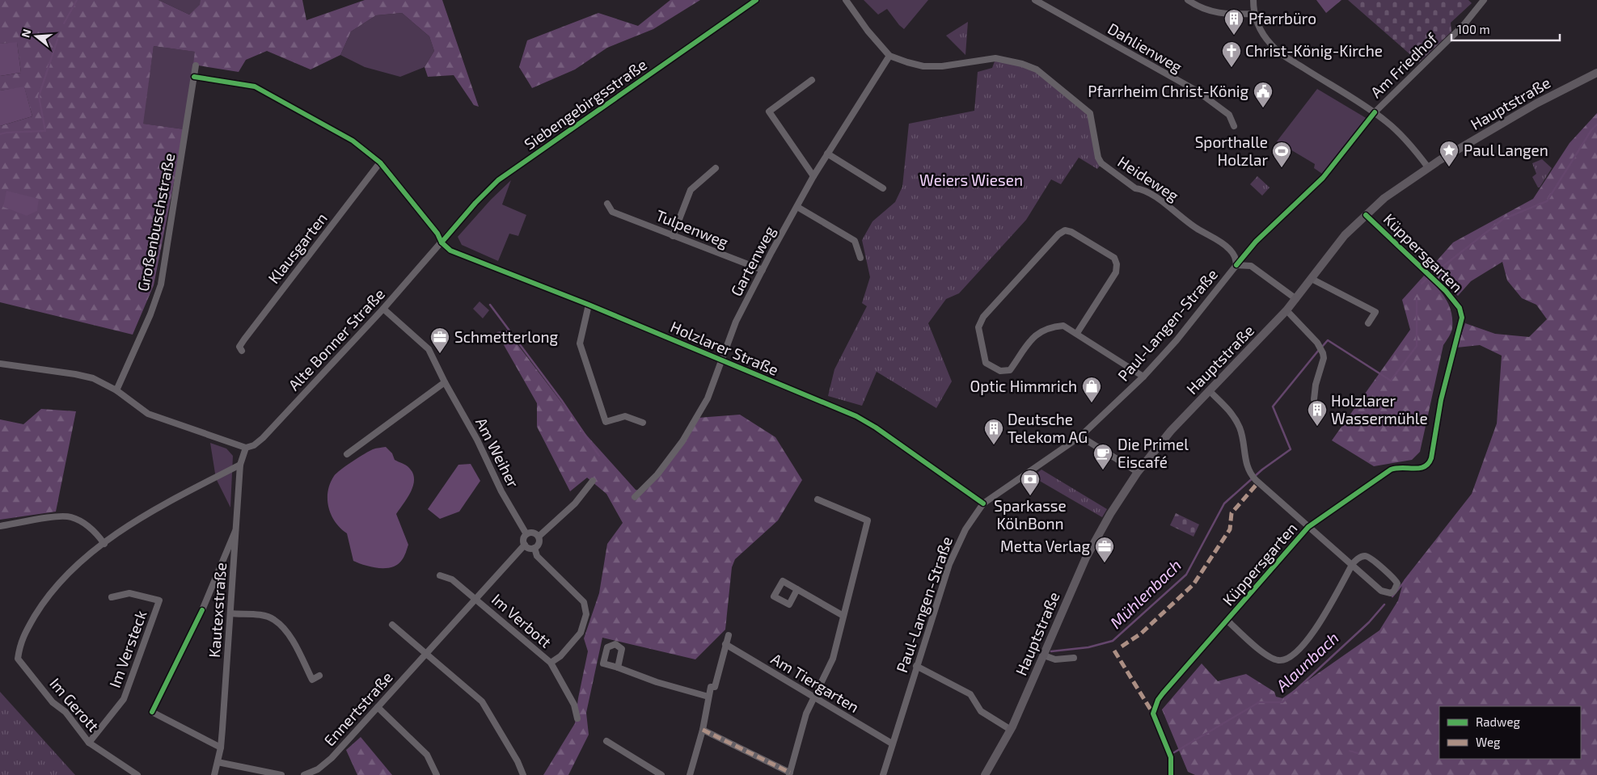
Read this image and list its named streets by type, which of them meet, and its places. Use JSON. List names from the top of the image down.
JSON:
{
  "streets": {
    "main road": ["Hauptstraße"],
    "street": [
      "Dahlienweg",
      "Am Friedhof",
      "Siebengebirgsstraße",
      "Heideweg",
      "Großenbuschstraße",
      "Tulpenweg",
      "Klausgarten",
      "Küppersgarten",
      "Gartenweg",
      "Paul-Langen-Straße",
      "Alte Bonner Straße",
      "Holzlarer Straße",
      "Am Weiher",
      "Kautexstraße",
      "Im Verbott",
      "Im Versteck",
      "Am Tiergarten",
      "Im Gerott",
      "Ennertstraße"
    ]
  },
  "crossings": [
    ["Hauptstraße", "Küppersgarten"],
    ["Siebengebirgsstraße", "Alte Bonner Straße"],
    ["Siebengebirgsstraße", "Holzlarer Straße"],
    ["Heideweg", "Gartenweg"],
    ["Heideweg", "Paul-Langen-Straße"],
    ["Tulpenweg", "Gartenweg"],
    ["Gartenweg", "Holzlarer Straße"],
    ["Paul-Langen-Straße", "Holzlarer Straße"],
    ["Paul-Langen-Straße", "Am Tiergarten"],
    ["Alte Bonner Straße", "Holzlarer Straße"],
    ["Alte Bonner Straße", "Am Weiher"],
    ["Alte Bonner Straße", "Kautexstraße"],
    ["Am Weiher", "Im Verbott"],
    ["Am Weiher", "Ennertstraße"],
    ["Im Verbott", "Ennertstraße"],
    ["Im Versteck", "Im Gerott"]
  ],
  "water": ["Mühlenbach", "Alaunbach"],
  "parks": ["Weiers Wiesen"],
  "places": {
    "building": ["Pfarrbüro", "Holzlarer Wassermühle", "Deutsche Telekom AG"],
    "church": ["Christ-König-Kirche"],
    "public building": ["Pfarrheim Christ-König"],
    "place": ["Paul Langen"],
    "sports": ["Sporthalle Holzlar"],
    "office": ["Schmetterlong", "Metta Verlag"],
    "shop": ["Optic Himmrich"],
    "cafe": ["Die Primel Eiscafé"],
    "bank": ["Sparkasse KölnBonn"]
  },
  "legend": ["Radweg", "Weg"],
  "scale_bar": "100 m",
  "north": "left"
}
